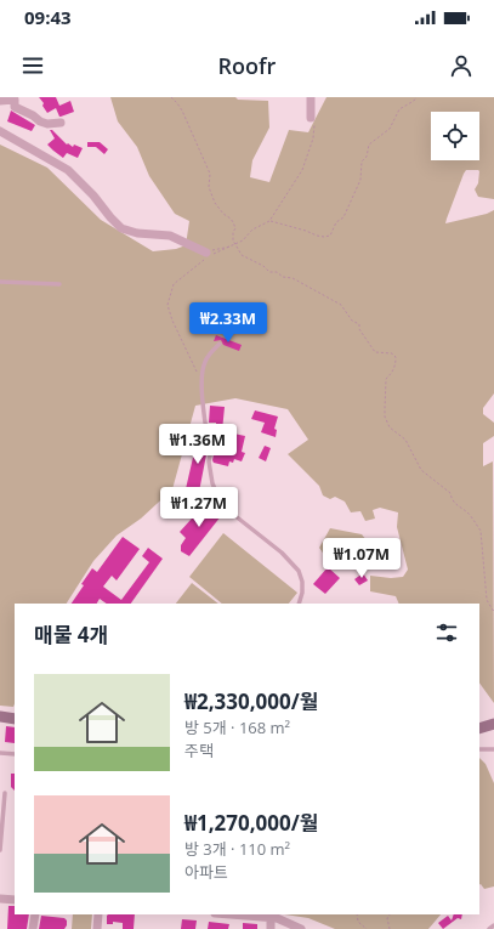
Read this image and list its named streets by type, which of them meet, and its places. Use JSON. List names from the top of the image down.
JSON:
{
  "page": {
    "status": "09:43",
    "header": "Roofr",
    "price": [
      "₩2.33M",
      "₩1.36M",
      "₩1.27M",
      "₩1.07M"
    ],
    "heading": "매물 4개",
    "list": [
      {
        "name": "₩2,330,000/월",
        "note": "방 5개 · 168 m² · 주택"
      },
      {
        "name": "₩1,270,000/월",
        "note": "방 3개 · 110 m² · 아파트"
      }
    ]
  }
}
